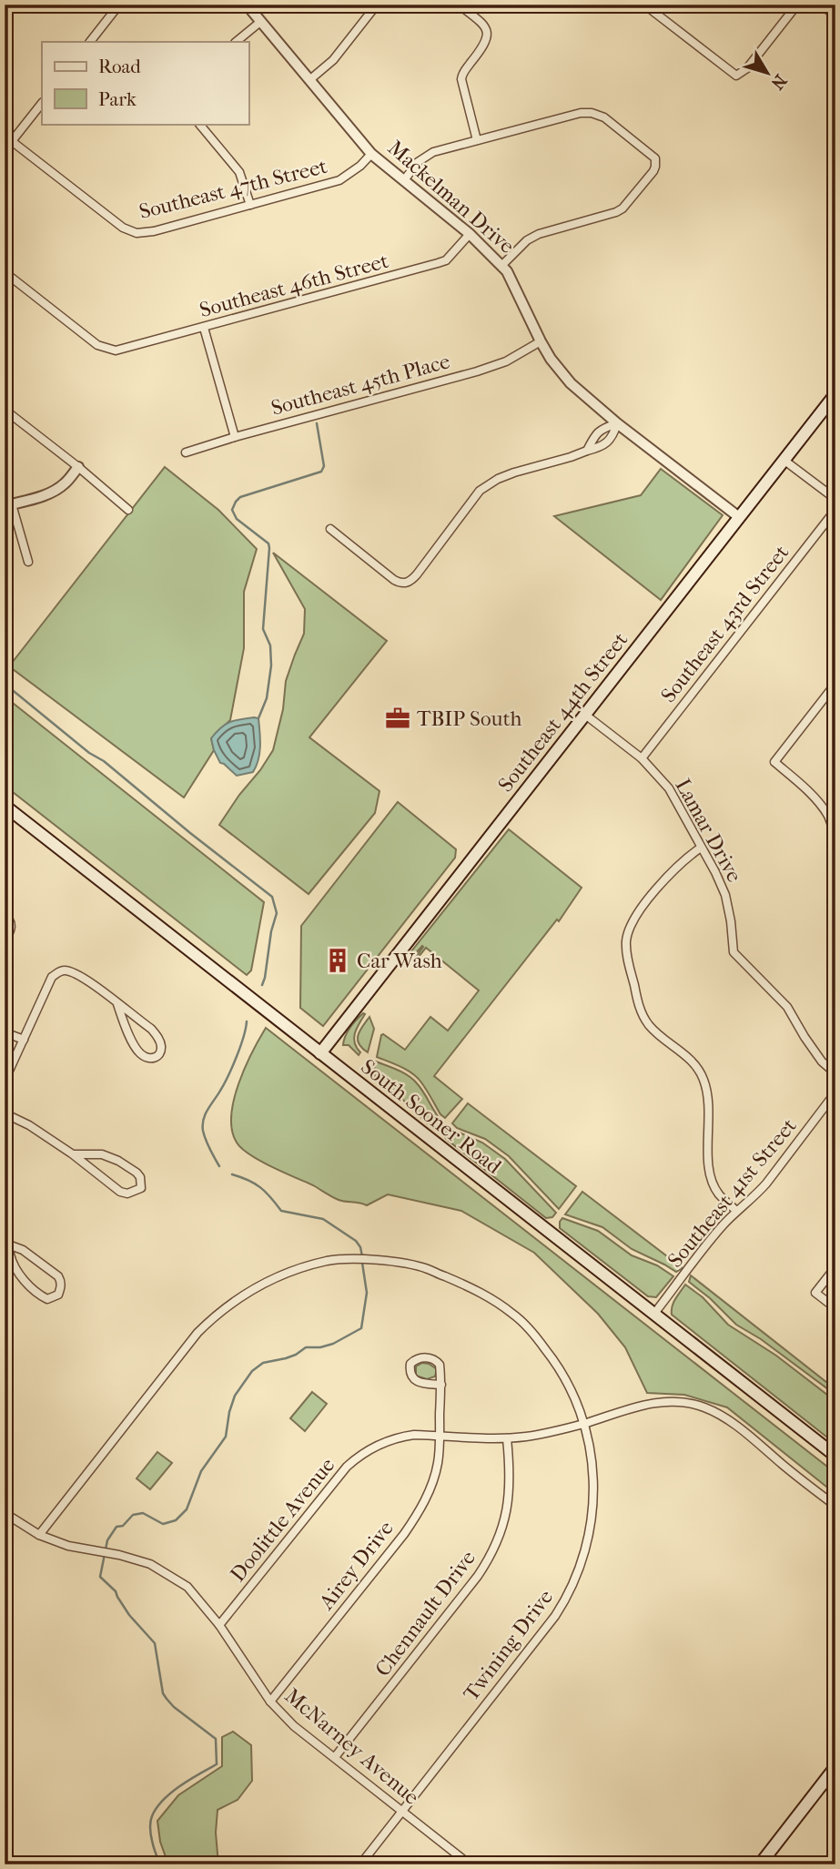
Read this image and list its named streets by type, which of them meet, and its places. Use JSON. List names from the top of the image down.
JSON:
{
  "streets": {
    "main road": ["Southeast 44th Street", "South Sooner Road"],
    "street": [
      "Southeast 47th Street",
      "Mackelman Drive",
      "Southeast 46th Street",
      "Southeast 45th Place",
      "Southeast 43rd Street",
      "Lamar Drive",
      "Southeast 41st Street",
      "Doolittle Avenue",
      "Airey Drive",
      "Chennault Drive",
      "Twining Drive",
      "McNarney Avenue"
    ]
  },
  "crossings": [
    ["Southeast 47th Street", "Mackelman Drive"],
    ["Mackelman Drive", "Southeast 46th Street"],
    ["Mackelman Drive", "Southeast 45th Place"],
    ["Mackelman Drive", "Southeast 44th Street"],
    ["Southeast 43rd Street", "Lamar Drive"],
    ["Southeast 44th Street", "Lamar Drive"],
    ["Southeast 44th Street", "South Sooner Road"],
    ["South Sooner Road", "Southeast 41st Street"],
    ["Doolittle Avenue", "Airey Drive"],
    ["Doolittle Avenue", "Chennault Drive"],
    ["Doolittle Avenue", "Twining Drive"],
    ["Doolittle Avenue", "McNarney Avenue"],
    ["Airey Drive", "McNarney Avenue"],
    ["Chennault Drive", "McNarney Avenue"],
    ["Twining Drive", "McNarney Avenue"]
  ],
  "places": {
    "office": ["TBIP South"],
    "building": ["Car Wash"]
  },
  "legend": ["Road", "Park"],
  "north": "bottom right"
}
